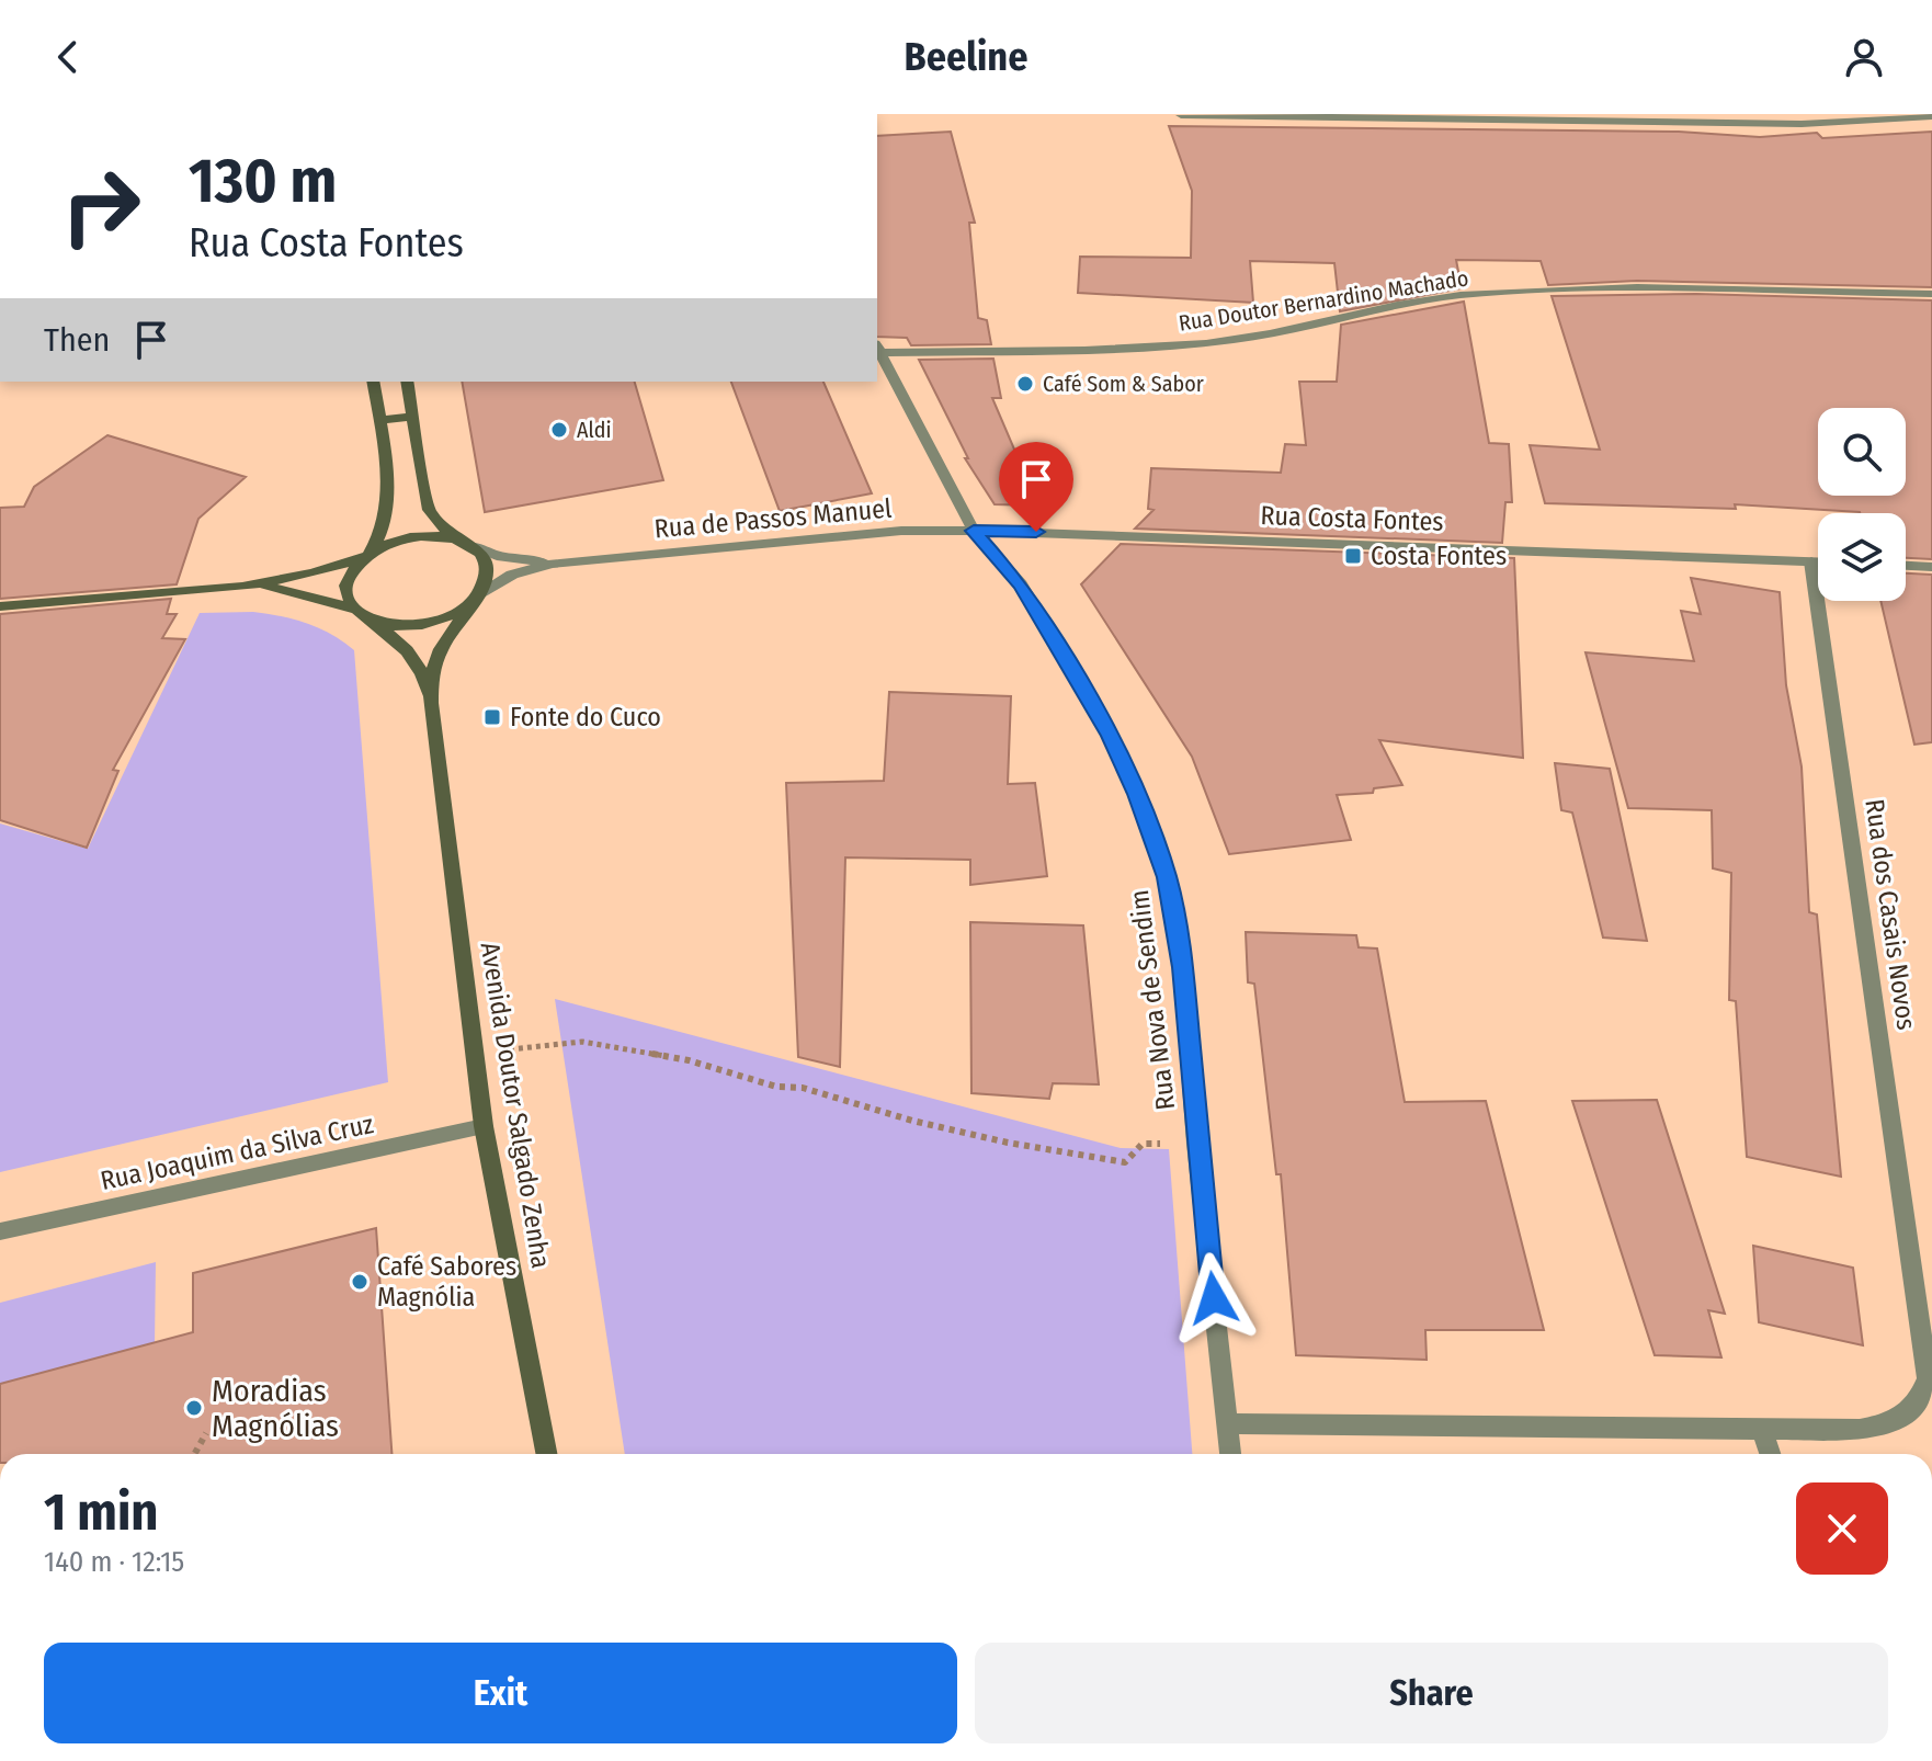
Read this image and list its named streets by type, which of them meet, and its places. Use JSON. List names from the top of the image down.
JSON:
{
  "streets": {
    "main road": ["Avenida Doutor Salgado Zenha"],
    "street": [
      "Rua Doutor Bernardino Machado",
      "Rua de Passos Manuel",
      "Rua Costa Fontes",
      "Rua dos Casais Novos",
      "Rua Nova de Sendim",
      "Rua Joaquim da Silva Cruz"
    ]
  },
  "crossings": [
    ["Rua Doutor Bernardino Machado", "Rua Nova de Sendim"],
    ["Rua de Passos Manuel", "Rua Costa Fontes"],
    ["Rua de Passos Manuel", "Rua Nova de Sendim"],
    ["Rua de Passos Manuel", "Avenida Doutor Salgado Zenha"],
    ["Rua Costa Fontes", "Rua dos Casais Novos"],
    ["Rua Costa Fontes", "Rua Nova de Sendim"],
    ["Rua dos Casais Novos", "Rua Nova de Sendim"],
    ["Avenida Doutor Salgado Zenha", "Rua Joaquim da Silva Cruz"]
  ],
  "places": {
    "other": [
      "Café Som & Sabor",
      "Aldi",
      "Café Sabores Magnólia",
      "Moradias Magnólias"
    ],
    "transit": ["Costa Fontes", "Fonte do Cuco"]
  },
  "page": {
    "header": "Beeline",
    "turn": ["130 m", "Rua Costa Fontes"],
    "then": "Then",
    "heading": ["1 min", "140 m · 12:15"],
    "buttons": ["Exit", "Share"]
  }
}
